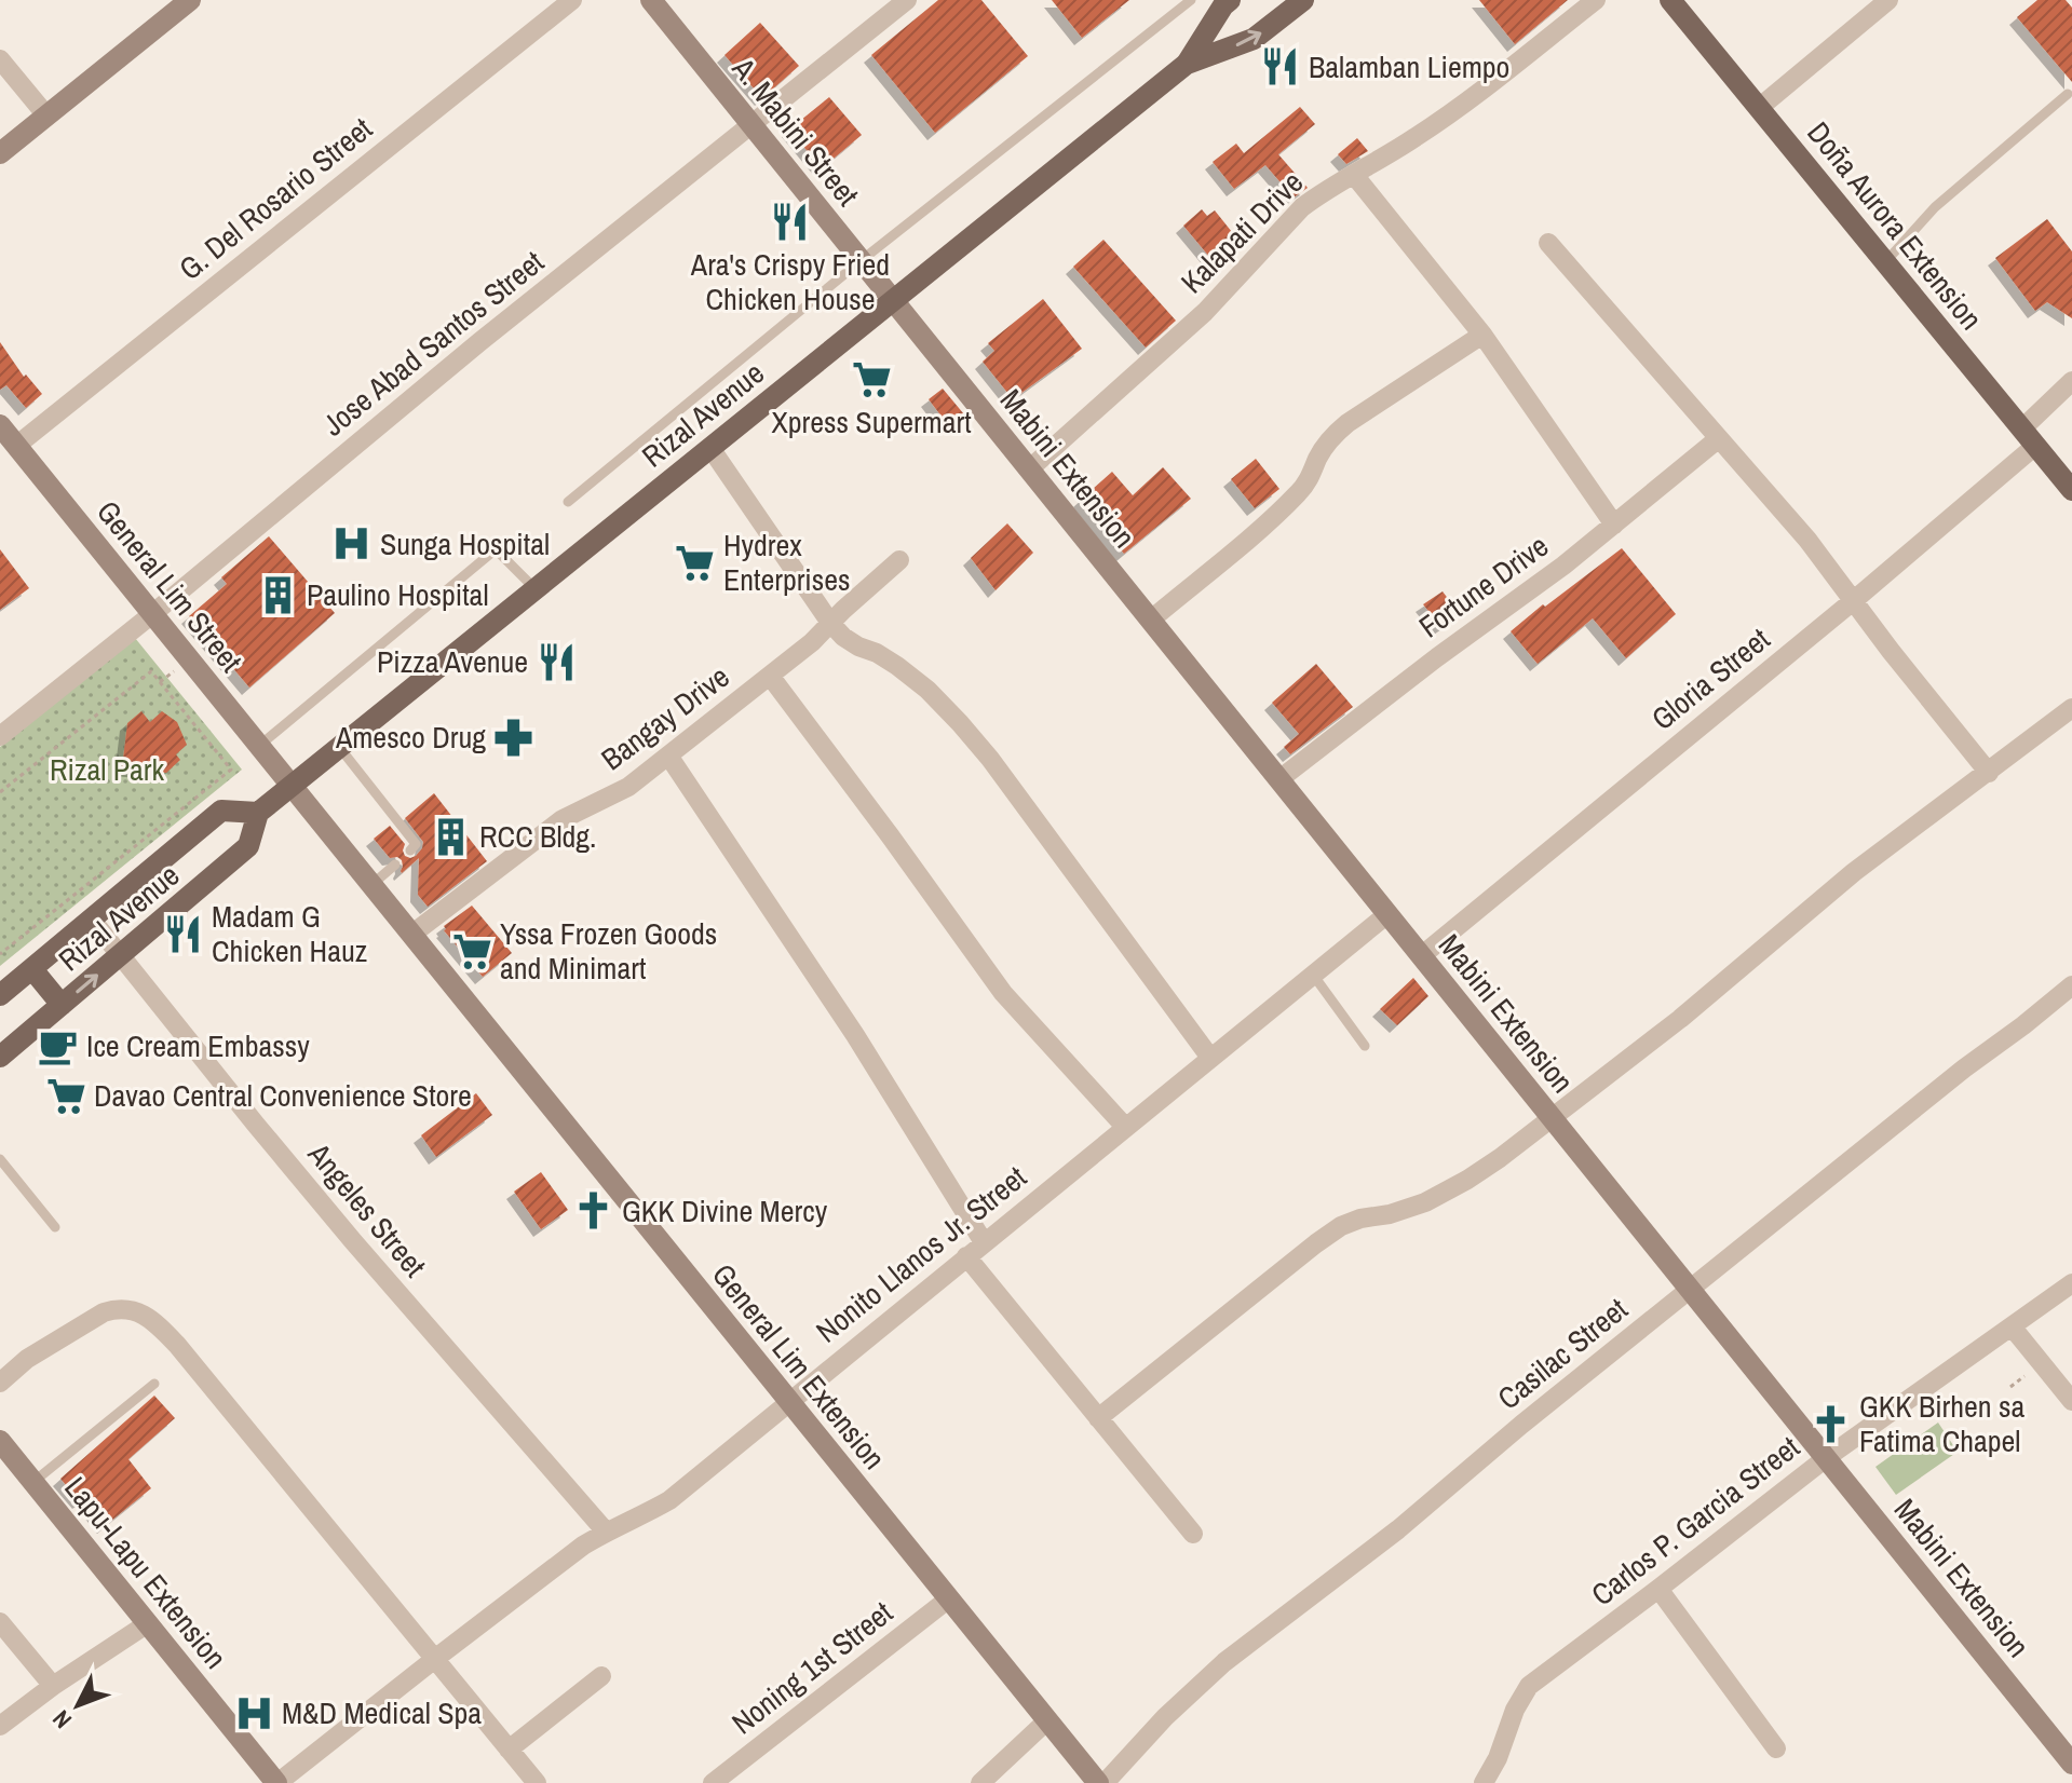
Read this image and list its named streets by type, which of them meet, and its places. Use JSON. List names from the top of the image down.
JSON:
{
  "streets": {
    "main road": ["Doña Aurora Extension", "Rizal Avenue"],
    "street": [
      "A. Mabini Street",
      "G. Del Rosario Street",
      "Kalapati Drive",
      "Jose Abad Santos Street",
      "Mabini Extension",
      "General Lim Street",
      "Fortune Drive",
      "Gloria Street",
      "Bangay Drive",
      "Angeles Street",
      "Nonito Llanos Jr. Street",
      "Casilac Street",
      "General Lim Extension",
      "Carlos P. Garcia Street",
      "Lapu-Lapu Extension",
      "Noning 1st Street"
    ]
  },
  "crossings": [
    ["A. Mabini Street", "Jose Abad Santos Street"],
    ["A. Mabini Street", "Rizal Avenue"],
    ["A. Mabini Street", "Mabini Extension"],
    ["G. Del Rosario Street", "General Lim Street"],
    ["Doña Aurora Extension", "Gloria Street"],
    ["Kalapati Drive", "Mabini Extension"],
    ["Jose Abad Santos Street", "General Lim Street"],
    ["Rizal Avenue", "Mabini Extension"],
    ["Rizal Avenue", "General Lim Street"],
    ["Rizal Avenue", "Angeles Street"],
    ["Rizal Avenue", "General Lim Extension"],
    ["Mabini Extension", "Fortune Drive"],
    ["Mabini Extension", "Gloria Street"],
    ["Mabini Extension", "Nonito Llanos Jr. Street"],
    ["Mabini Extension", "Casilac Street"],
    ["Mabini Extension", "Carlos P. Garcia Street"],
    ["General Lim Street", "General Lim Extension"],
    ["Bangay Drive", "General Lim Extension"],
    ["Angeles Street", "Nonito Llanos Jr. Street"],
    ["Nonito Llanos Jr. Street", "General Lim Extension"],
    ["Nonito Llanos Jr. Street", "Lapu-Lapu Extension"],
    ["General Lim Extension", "Noning 1st Street"]
  ],
  "parks": ["Rizal Park"],
  "places": {
    "restaurant": [
      "Balamban Liempo",
      "Ara's Crispy Fried Chicken House",
      "Pizza Avenue",
      "Madam G Chicken Hauz"
    ],
    "supermarket": [
      "Xpress Supermart",
      "Hydrex Enterprises",
      "Yssa Frozen Goods and Minimart",
      "Davao Central Convenience Store"
    ],
    "hospital": ["Sunga Hospital", "M&D Medical Spa"],
    "building": ["Paulino Hospital", "RCC Bldg."],
    "pharmacy": ["Amesco Drug"],
    "cafe": ["Ice Cream Embassy"],
    "church": ["GKK Divine Mercy", "GKK Birhen sa Fatima Chapel"]
  },
  "north": "bottom left"
}
